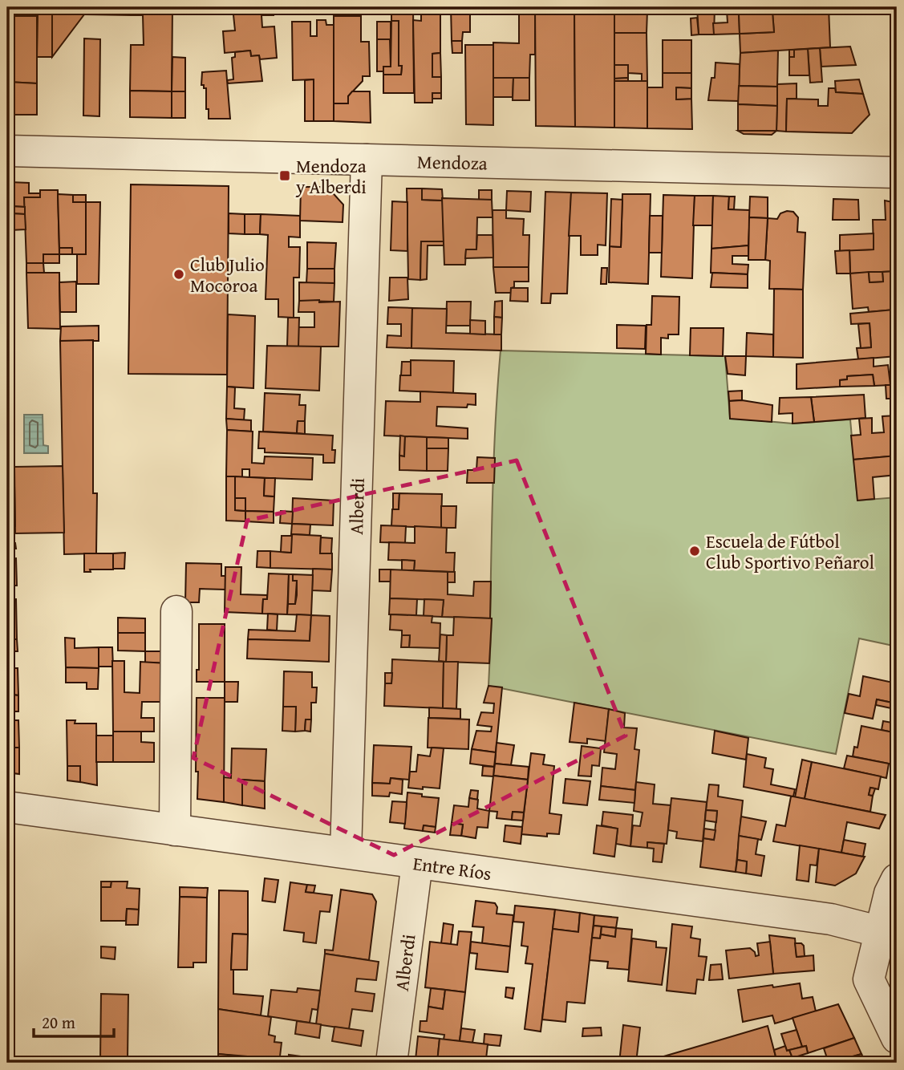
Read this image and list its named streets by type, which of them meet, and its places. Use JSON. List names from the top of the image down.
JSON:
{
  "streets": {
    "street": ["Mendoza", "Alberdi", "Entre Ríos"]
  },
  "crossings": [
    ["Mendoza", "Alberdi"],
    ["Alberdi", "Entre Ríos"]
  ],
  "places": {
    "transit": ["Mendoza y Alberdi"],
    "other": ["Club Julio Mocoroa", "Escuela de Fútbol Club Sportivo Peñarol"]
  },
  "scale_bar": "20 m"
}
